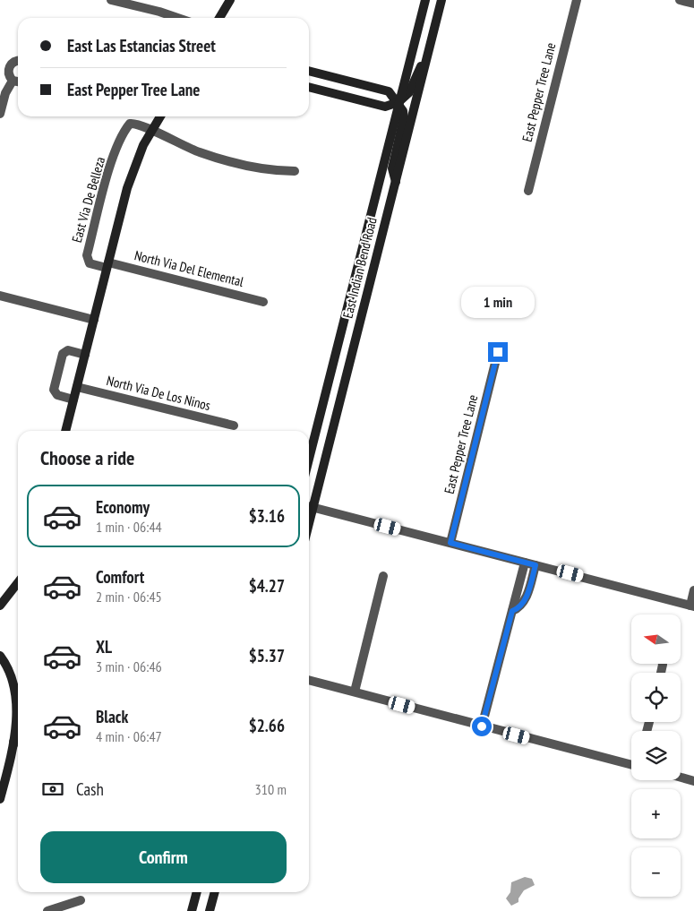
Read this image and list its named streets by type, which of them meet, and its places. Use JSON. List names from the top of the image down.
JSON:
{
  "streets": {
    "main road": ["East Indian Bend Road"],
    "street": [
      "East Pepper Tree Lane",
      "East Via De Belleza",
      "North Via Del Elemental",
      "North Via De Los Ninos"
    ]
  },
  "crossings": [
    ["East Via De Belleza", "North Via Del Elemental"]
  ],
  "north": "left",
  "page": {
    "banner": ["East Las Estancias Street", "East Pepper Tree Lane"],
    "bubble": "1 min",
    "heading": "Choose a ride",
    "list": [
      {
        "name": "Economy",
        "note": "1 min · 06:44",
        "value": "$3.16"
      },
      {
        "name": "Comfort",
        "note": "2 min · 06:45",
        "value": "$4.27"
      },
      {
        "name": "XL",
        "note": "3 min · 06:46",
        "value": "$5.37"
      },
      {
        "name": "Black",
        "note": "4 min · 06:47",
        "value": "$2.66"
      }
    ],
    "map_buttons": ["+", "−"],
    "pay": ["Cash", "310 m"],
    "buttons": "Confirm"
  }
}
